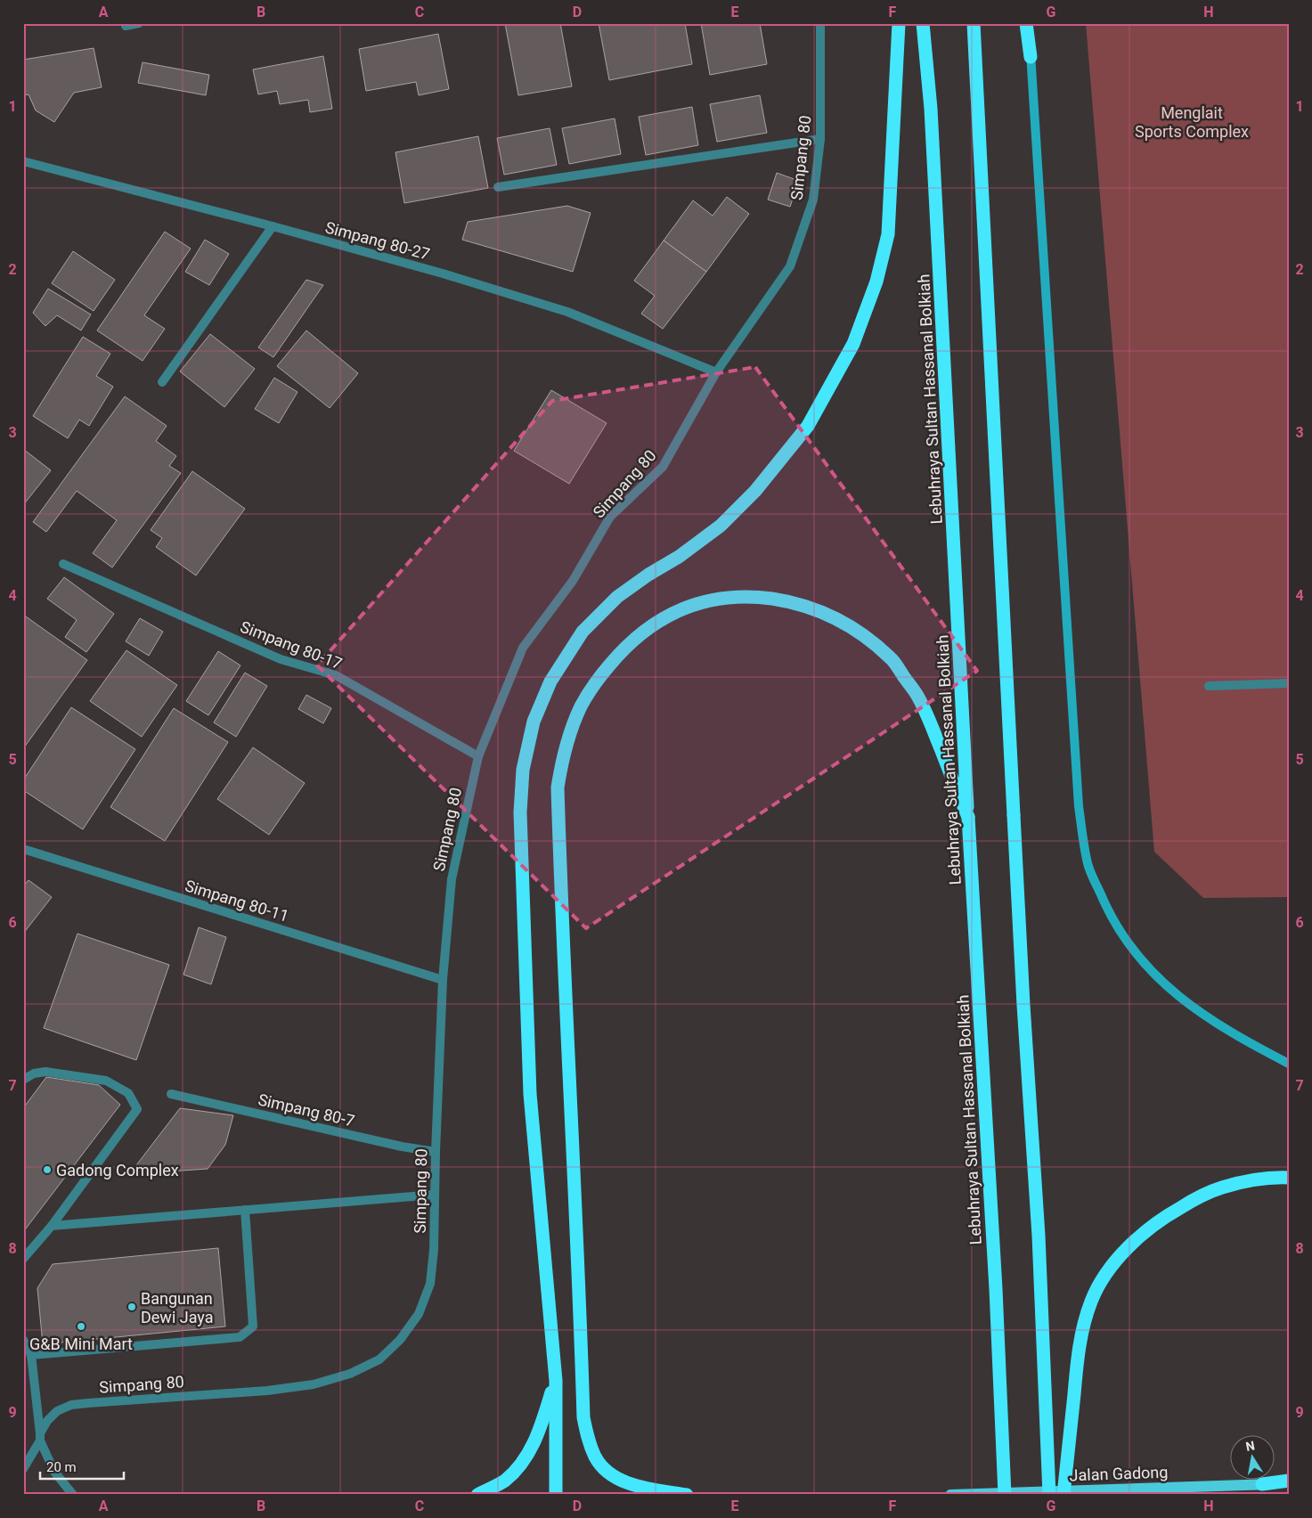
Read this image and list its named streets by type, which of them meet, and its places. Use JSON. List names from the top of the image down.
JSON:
{
  "streets": {
    "highway": ["Lebuhraya Sultan Hassanal Bolkiah"],
    "main road": ["Jalan Gadong"],
    "street": [
      "Simpang 80",
      "Simpang 80-27",
      "Simpang 80-17",
      "Simpang 80-11",
      "Simpang 80-7"
    ]
  },
  "crossings": [
    ["Simpang 80", "Simpang 80-27"],
    ["Simpang 80", "Simpang 80-17"],
    ["Simpang 80", "Simpang 80-11"],
    ["Simpang 80", "Simpang 80-7"]
  ],
  "parks": ["Menglait Sports Complex"],
  "places": ["Gadong Complex", "Bangunan Dewi Jaya", "G&B Mini Mart"],
  "scale_bar": "20 m",
  "north": "top",
  "grid": {
    "columns": [
      "A",
      "B",
      "C",
      "D",
      "E",
      "F",
      "G",
      "H"
    ],
    "rows": [
      "1",
      "2",
      "3",
      "4",
      "5",
      "6",
      "7",
      "8",
      "9"
    ]
  }
}
